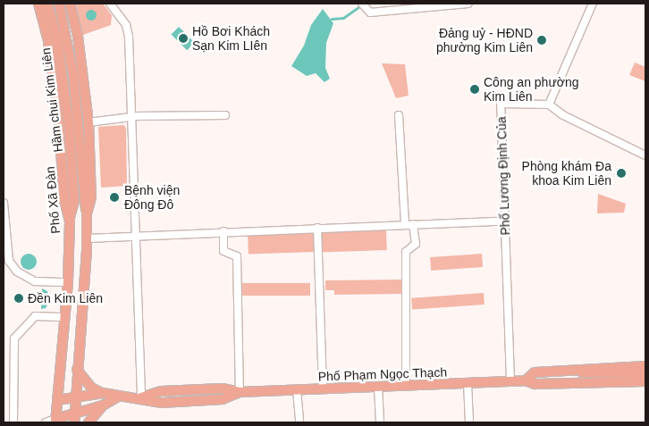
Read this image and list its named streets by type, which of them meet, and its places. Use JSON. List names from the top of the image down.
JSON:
{
  "streets": {
    "main road": ["Hầm chui Kim Liên", "Phố Xã Đàn", "Phố Phạm Ngọc Thạch"],
    "street": ["Phố Lương Định Của"]
  },
  "crossings": [
    ["Hầm chui Kim Liên", "Phố Xã Đàn"],
    ["Phố Lương Định Của", "Phố Phạm Ngọc Thạch"],
    ["Phố Xã Đàn", "Phố Phạm Ngọc Thạch"]
  ],
  "places": [
    "Hồ Bơi Khách Sạn Kim LIên",
    "Đảng uỷ - HĐND phường Kim Liên",
    "Công an phường Kim Liên",
    "Phòng khám Đa khoa Kim Liên",
    "Bệnh viện Đông Đô",
    "Đền Kim Liên"
  ]
}
